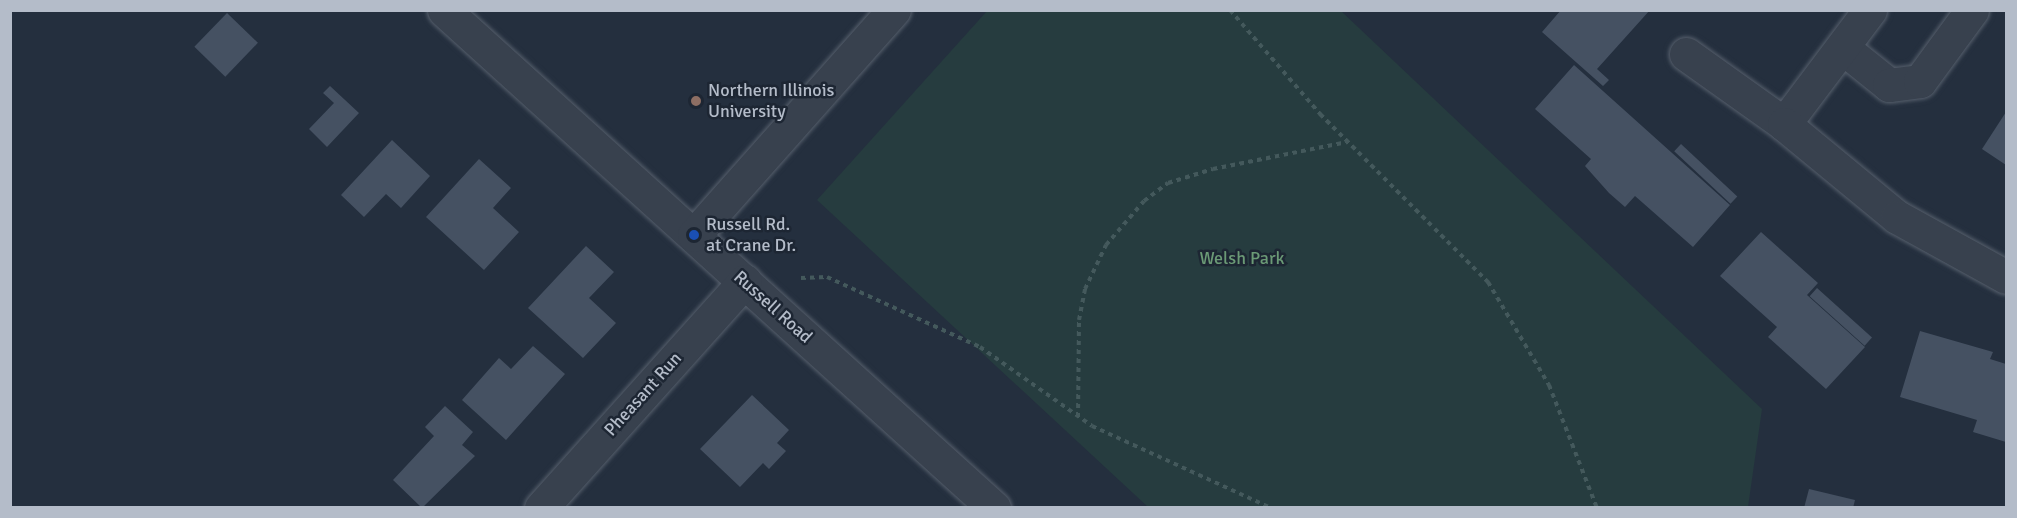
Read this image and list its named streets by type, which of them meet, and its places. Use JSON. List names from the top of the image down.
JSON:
{
  "streets": {
    "street": ["Russell Road", "Pheasant Run"]
  },
  "crossings": [
    ["Russell Road", "Pheasant Run"]
  ],
  "parks": ["Welsh Park"],
  "places": ["Northern Illinois University", "Russell Rd. at Crane Dr."]
}
